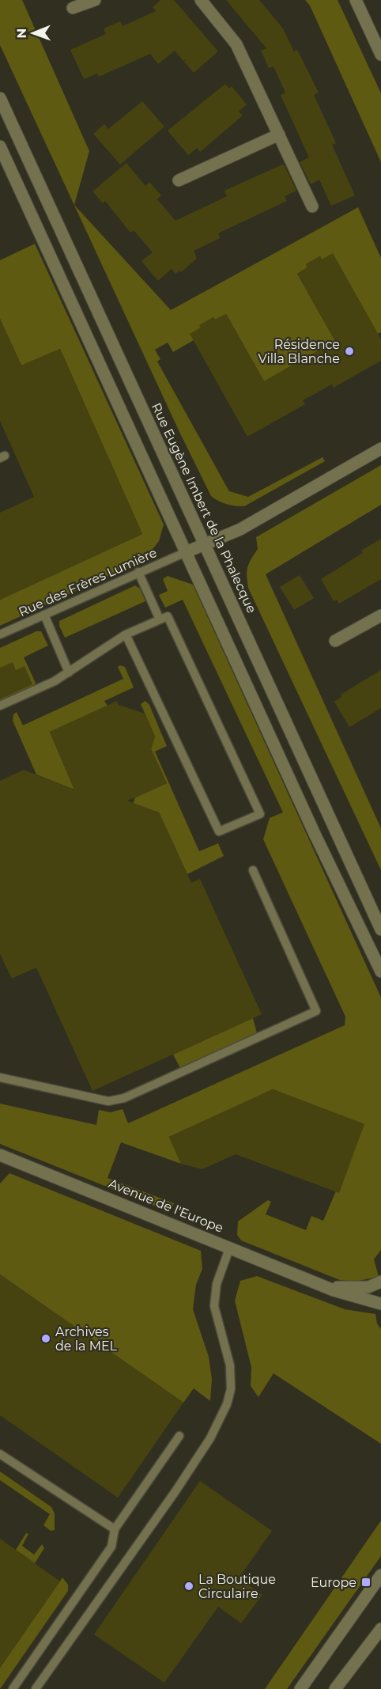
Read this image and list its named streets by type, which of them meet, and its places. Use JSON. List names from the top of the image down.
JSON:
{
  "streets": {
    "street": ["Rue Eugène Imbert de la Phalecque", "Avenue de l'Europe"],
    "lane": ["Rue des Frères Lumière"]
  },
  "places": {
    "other": ["Résidence Villa Blanche", "Archives de la MEL", "La Boutique Circulaire"],
    "transit": ["Europe"]
  },
  "north": "left"
}
